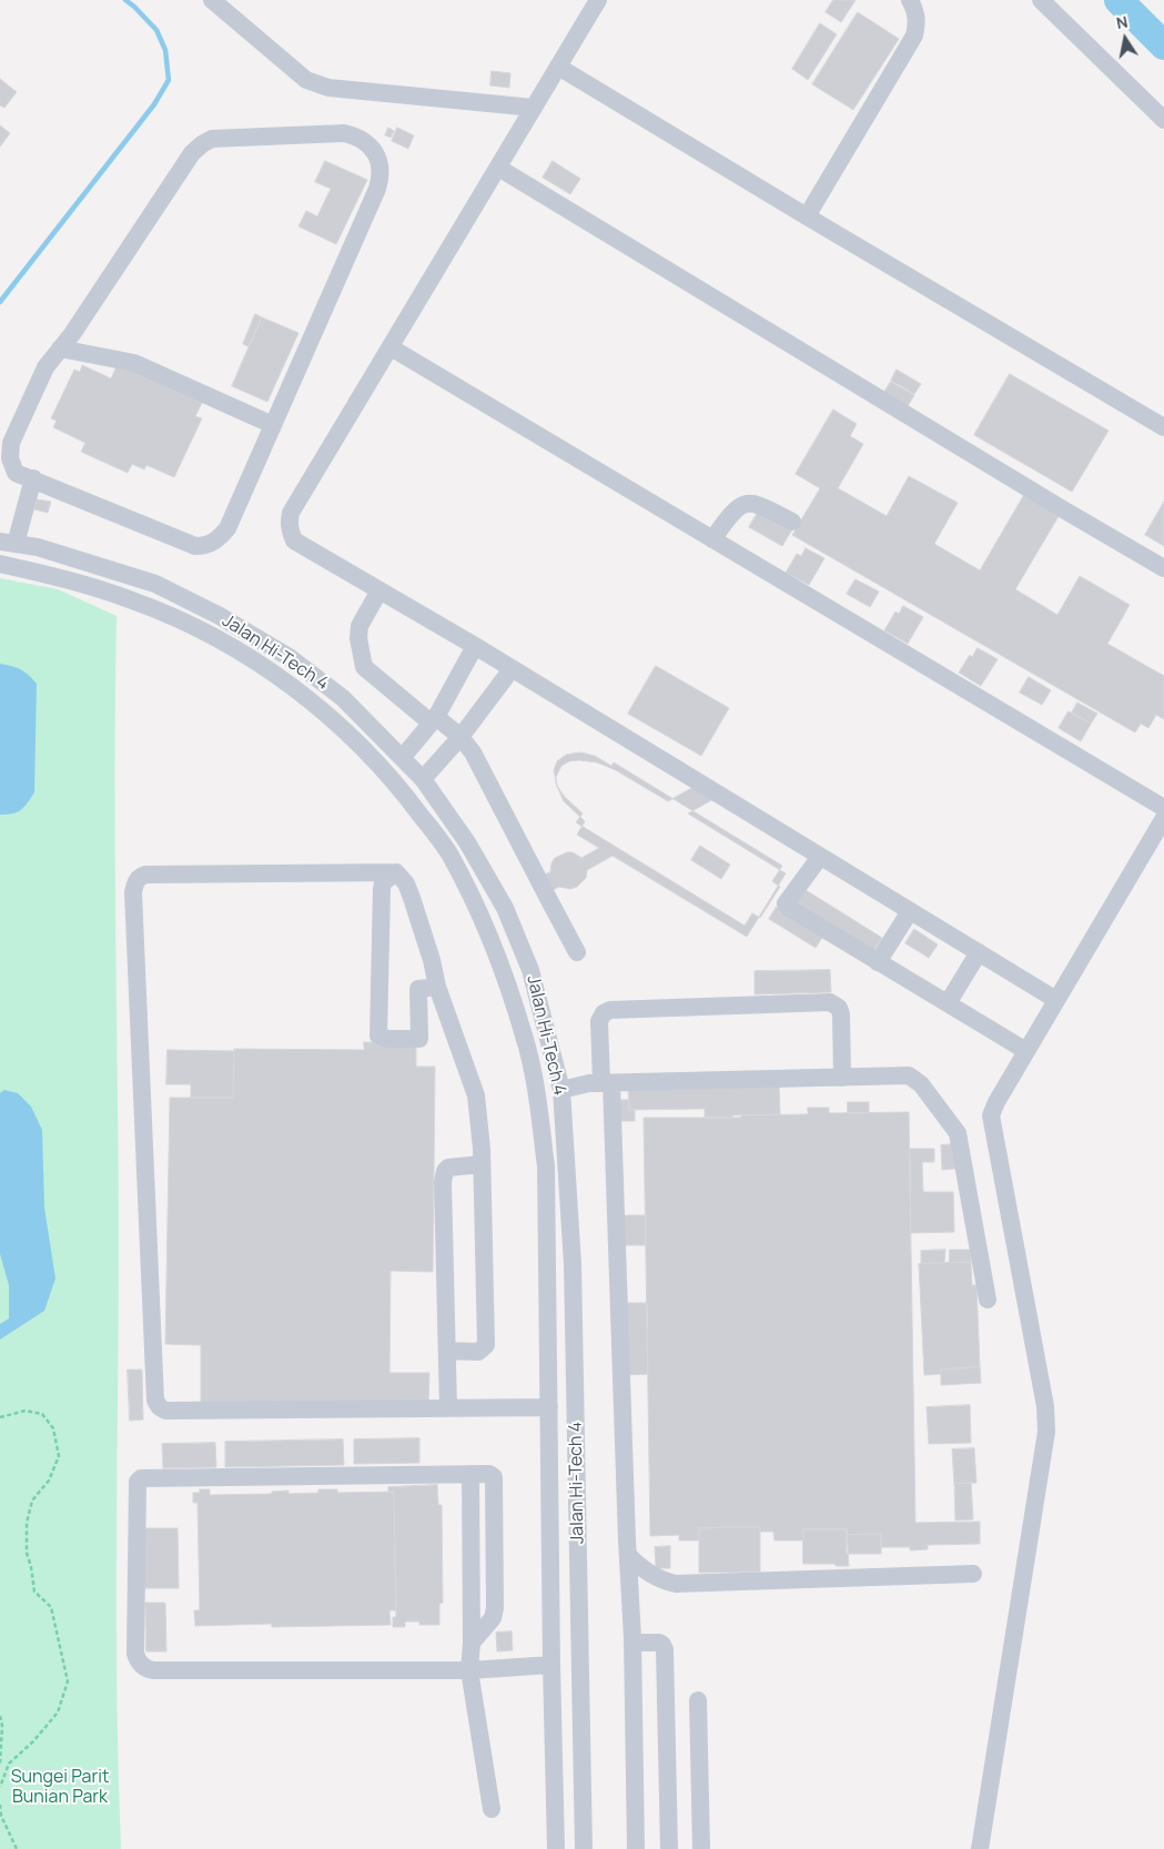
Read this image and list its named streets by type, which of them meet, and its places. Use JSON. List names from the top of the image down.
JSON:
{
  "streets": {
    "street": ["Jalan Hi-Tech 4"]
  },
  "parks": ["Sungei Parit Bunian Park"],
  "north": "top"
}
